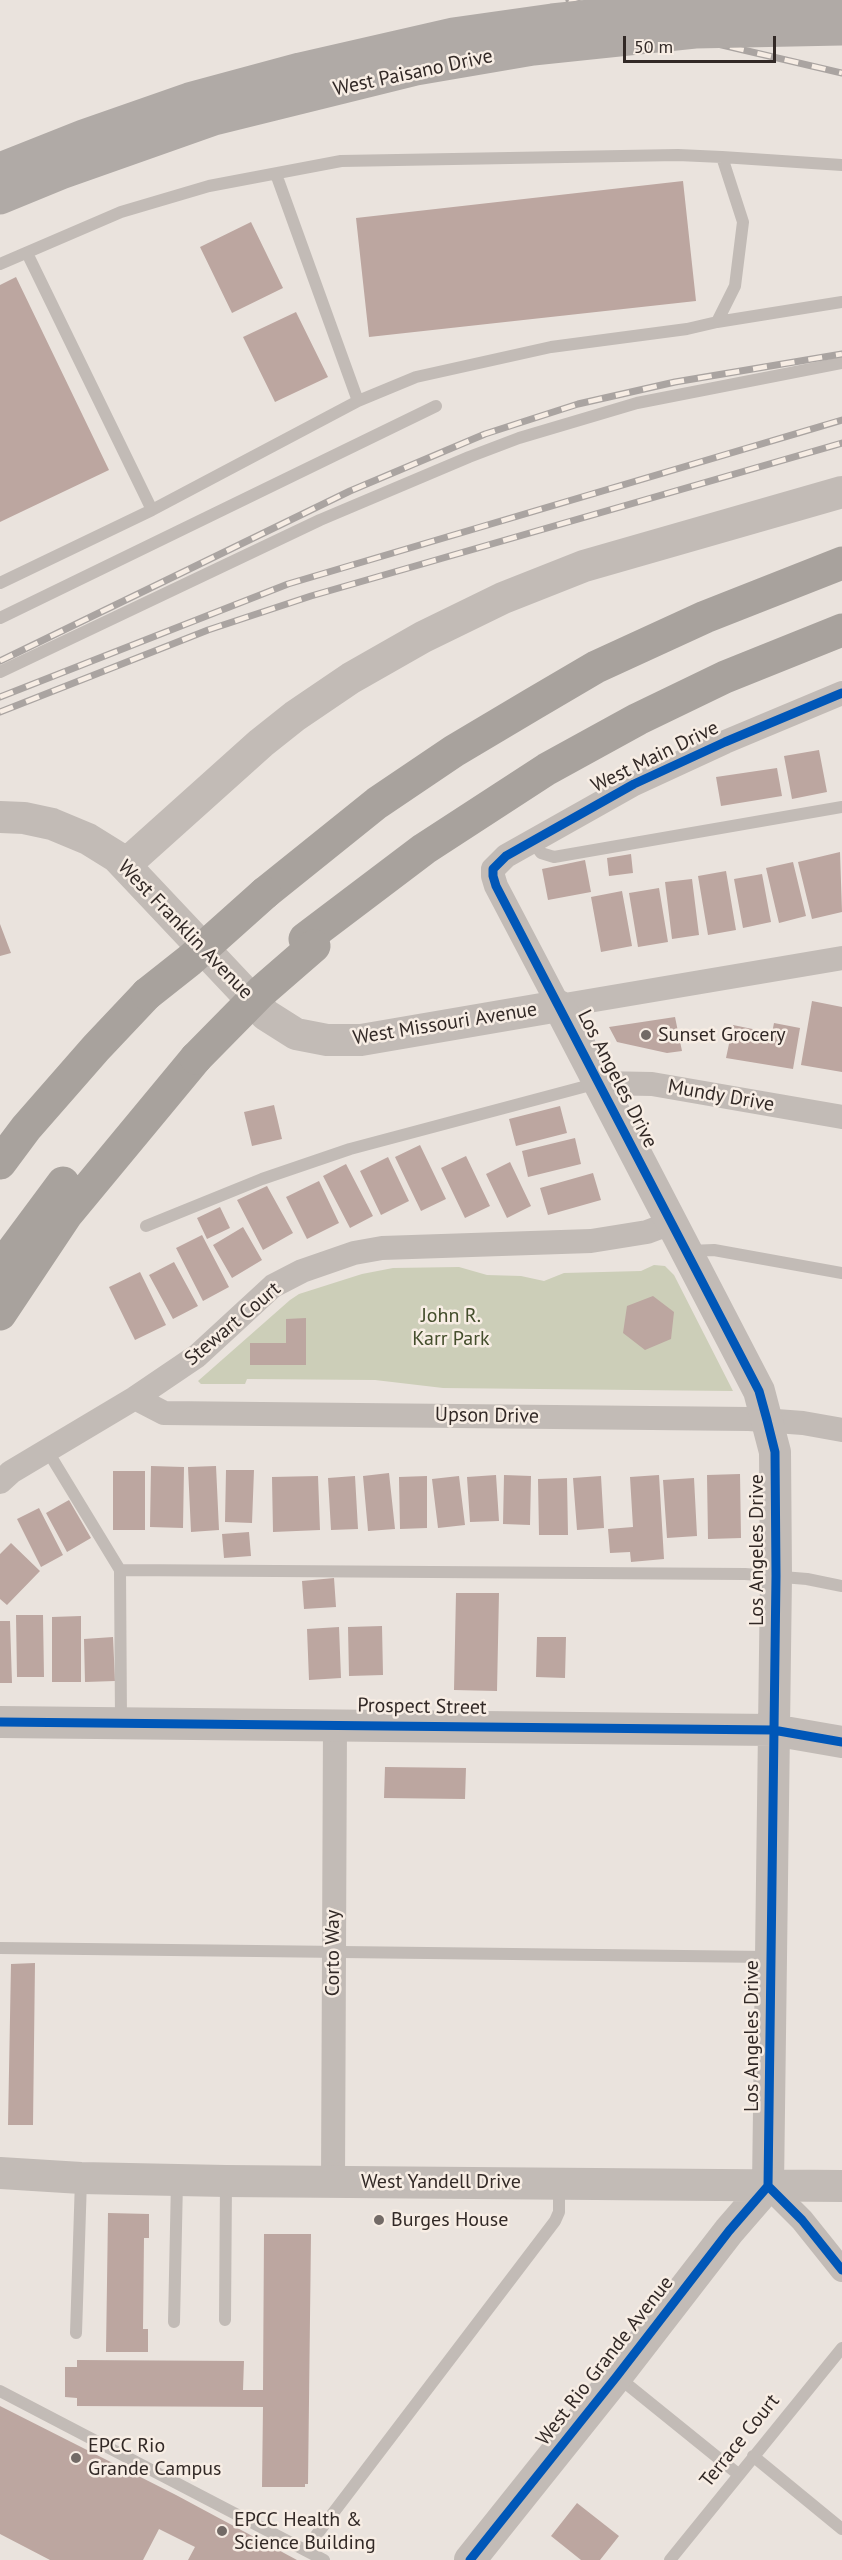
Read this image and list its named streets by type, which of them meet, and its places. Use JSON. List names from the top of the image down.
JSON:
{
  "streets": {
    "main road": ["West Paisano Drive"],
    "street": [
      "West Main Drive",
      "West Franklin Avenue",
      "West Missouri Avenue",
      "Los Angeles Drive",
      "Mundy Drive",
      "Stewart Court",
      "Upson Drive",
      "Prospect Street",
      "Corto Way",
      "West Yandell Drive",
      "West Rio Grande Avenue"
    ],
    "lane": ["Terrace Court"]
  },
  "crossings": [
    ["West Main Drive", "Los Angeles Drive"],
    ["West Franklin Avenue", "West Missouri Avenue"],
    ["West Missouri Avenue", "Los Angeles Drive"],
    ["Los Angeles Drive", "Mundy Drive"],
    ["Los Angeles Drive", "Stewart Court"],
    ["Los Angeles Drive", "Upson Drive"],
    ["Los Angeles Drive", "Prospect Street"],
    ["Los Angeles Drive", "West Yandell Drive"],
    ["Los Angeles Drive", "West Rio Grande Avenue"],
    ["Stewart Court", "Upson Drive"],
    ["Prospect Street", "Corto Way"],
    ["Corto Way", "West Yandell Drive"],
    ["West Yandell Drive", "West Rio Grande Avenue"]
  ],
  "parks": ["John R. Karr Park"],
  "places": [
    "Sunset Grocery",
    "Burges House",
    "EPCC Rio Grande Campus",
    "EPCC Health & Science Building"
  ],
  "scale_bar": "50 m"
}
